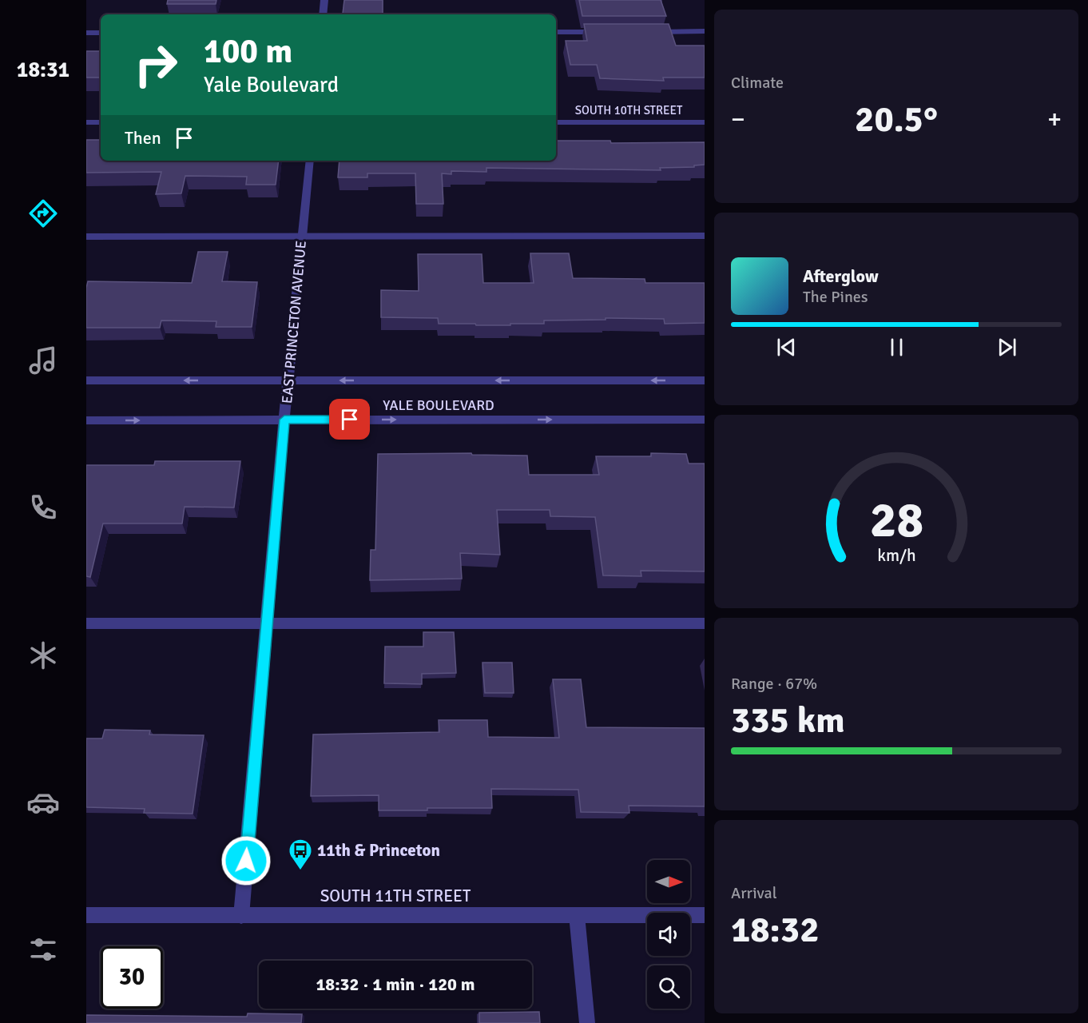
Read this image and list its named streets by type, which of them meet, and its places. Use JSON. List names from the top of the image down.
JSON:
{
  "streets": {
    "street": [
      "SOUTH 10TH STREET",
      "EAST PRINCETON AVENUE",
      "YALE BOULEVARD",
      "SOUTH 11TH STREET"
    ]
  },
  "crossings": [
    ["EAST PRINCETON AVENUE", "YALE BOULEVARD"],
    ["EAST PRINCETON AVENUE", "SOUTH 11TH STREET"]
  ],
  "places": {
    "bus stop": ["11th & Princeton"]
  },
  "north": "right",
  "page": {
    "tabs": "18:31",
    "tile": [
      "Climate",
      ["Range · 67%", "335 km"],
      ["Arrival", "18:32"]
    ],
    "turn": ["100 m", "Yale Boulevard"],
    "heat": ["−", "20.5°", "+"],
    "then": "Then",
    "song": ["Afterglow", "The Pines"],
    "limit": "30",
    "trip": "18:32 · 1 min · 120 m",
    "gauge": ["28", "km/h"]
  }
}
